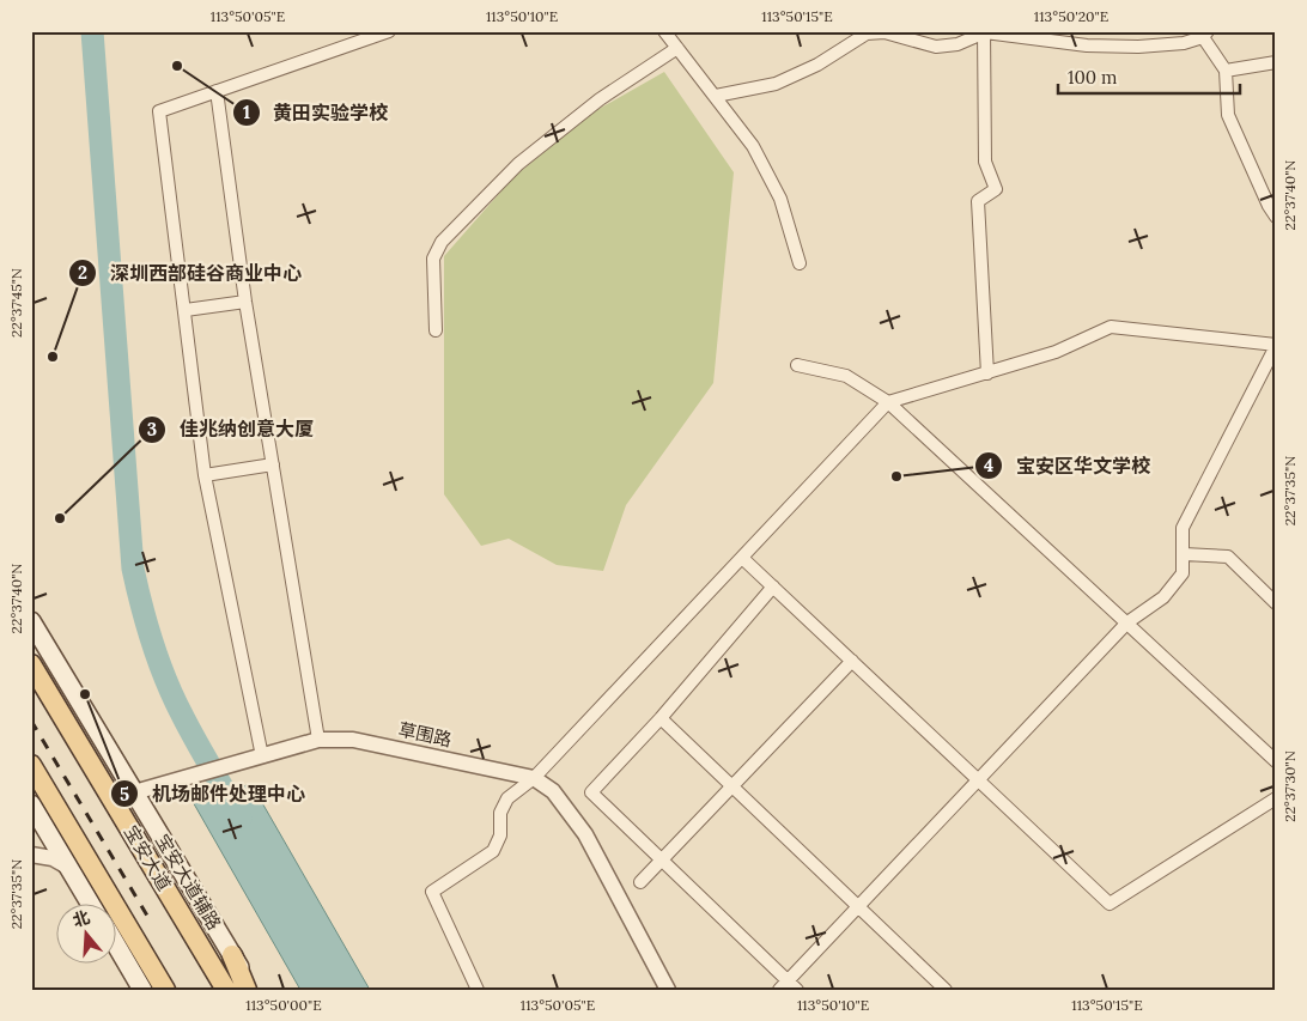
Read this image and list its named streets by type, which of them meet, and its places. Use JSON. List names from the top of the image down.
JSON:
{
  "streets": {
    "main road": ["宝安大道", "宝安大道辅路"],
    "street": ["草围路"]
  },
  "crossings": [
    ["草围路", "宝安大道辅路"]
  ],
  "places": [
    "黄田实验学校",
    "深圳西部硅谷商业中心",
    "宝安区华文学校",
    "佳兆纳创意大厦",
    "机场邮件处理中心"
  ],
  "scale_bar": "100 m",
  "north": "top",
  "coordinates": [
    "113°50'05\"E",
    "113°50'10\"E",
    "113°50'15\"E",
    "113°50'20\"E",
    "22°37'40\"N",
    "22°37'45\"N",
    "22°37'35\"N",
    "22°37'30\"N",
    "113°50'00\"E"
  ]
}
